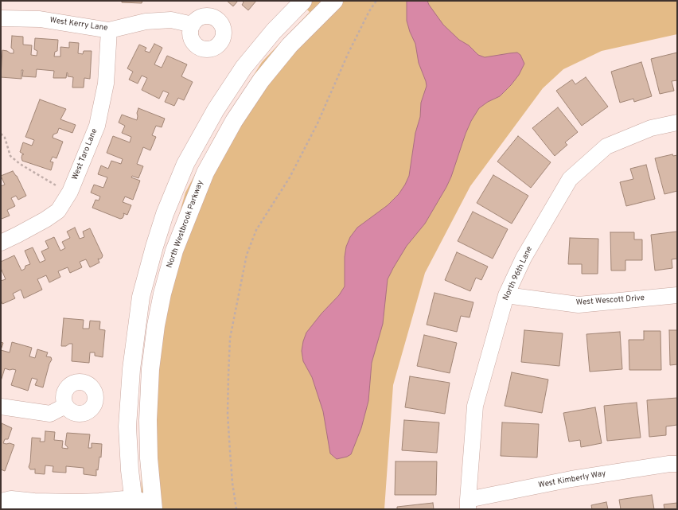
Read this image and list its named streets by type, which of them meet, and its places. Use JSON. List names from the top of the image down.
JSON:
{
  "streets": {
    "street": [
      "West Kerry Lane",
      "West Taro Lane",
      "North Westbrook Parkway",
      "North 96th Lane",
      "West Wescott Drive",
      "West Kimberly Way"
    ]
  },
  "crossings": [
    ["West Kerry Lane", "West Taro Lane"],
    ["North 96th Lane", "West Wescott Drive"],
    ["North 96th Lane", "West Kimberly Way"]
  ]
}
